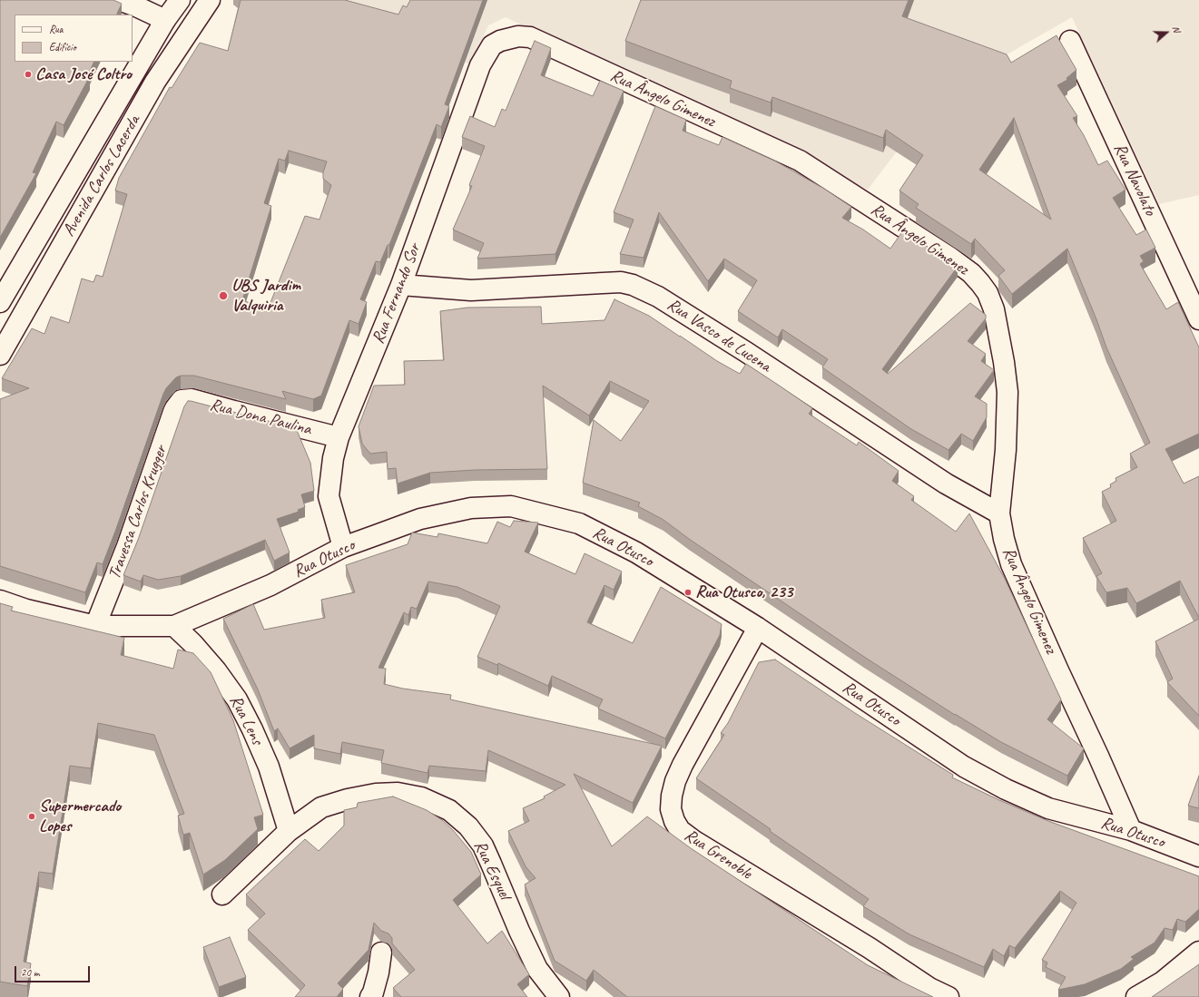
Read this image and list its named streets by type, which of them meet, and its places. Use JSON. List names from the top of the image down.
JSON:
{
  "streets": {
    "street": [
      "Rua Ângelo Gimenez",
      "Avenida Carlos Lacerda",
      "Rua Navolato",
      "Rua Fernando Sor",
      "Rua Vasco de Lucena",
      "Rua Dona Paulina",
      "Travessa Carlos Krugger",
      "Rua Otusco",
      "Rua Lens",
      "Rua Grenoble",
      "Rua Esquel"
    ]
  },
  "crossings": [
    ["Rua Ângelo Gimenez", "Rua Fernando Sor"],
    ["Rua Ângelo Gimenez", "Rua Vasco de Lucena"],
    ["Rua Ângelo Gimenez", "Rua Otusco"],
    ["Rua Fernando Sor", "Rua Vasco de Lucena"],
    ["Rua Fernando Sor", "Rua Dona Paulina"],
    ["Rua Fernando Sor", "Rua Otusco"],
    ["Rua Dona Paulina", "Travessa Carlos Krugger"],
    ["Travessa Carlos Krugger", "Rua Otusco"],
    ["Rua Otusco", "Rua Lens"],
    ["Rua Otusco", "Rua Grenoble"],
    ["Rua Lens", "Rua Esquel"]
  ],
  "places": [
    "Casa José Coltro",
    "UBS Jardim Valquiria",
    "Rua Otusco, 233",
    "Supermercado Lopes"
  ],
  "legend": ["Rua", "Edifício"],
  "scale_bar": "20 m",
  "north": "right"
}
